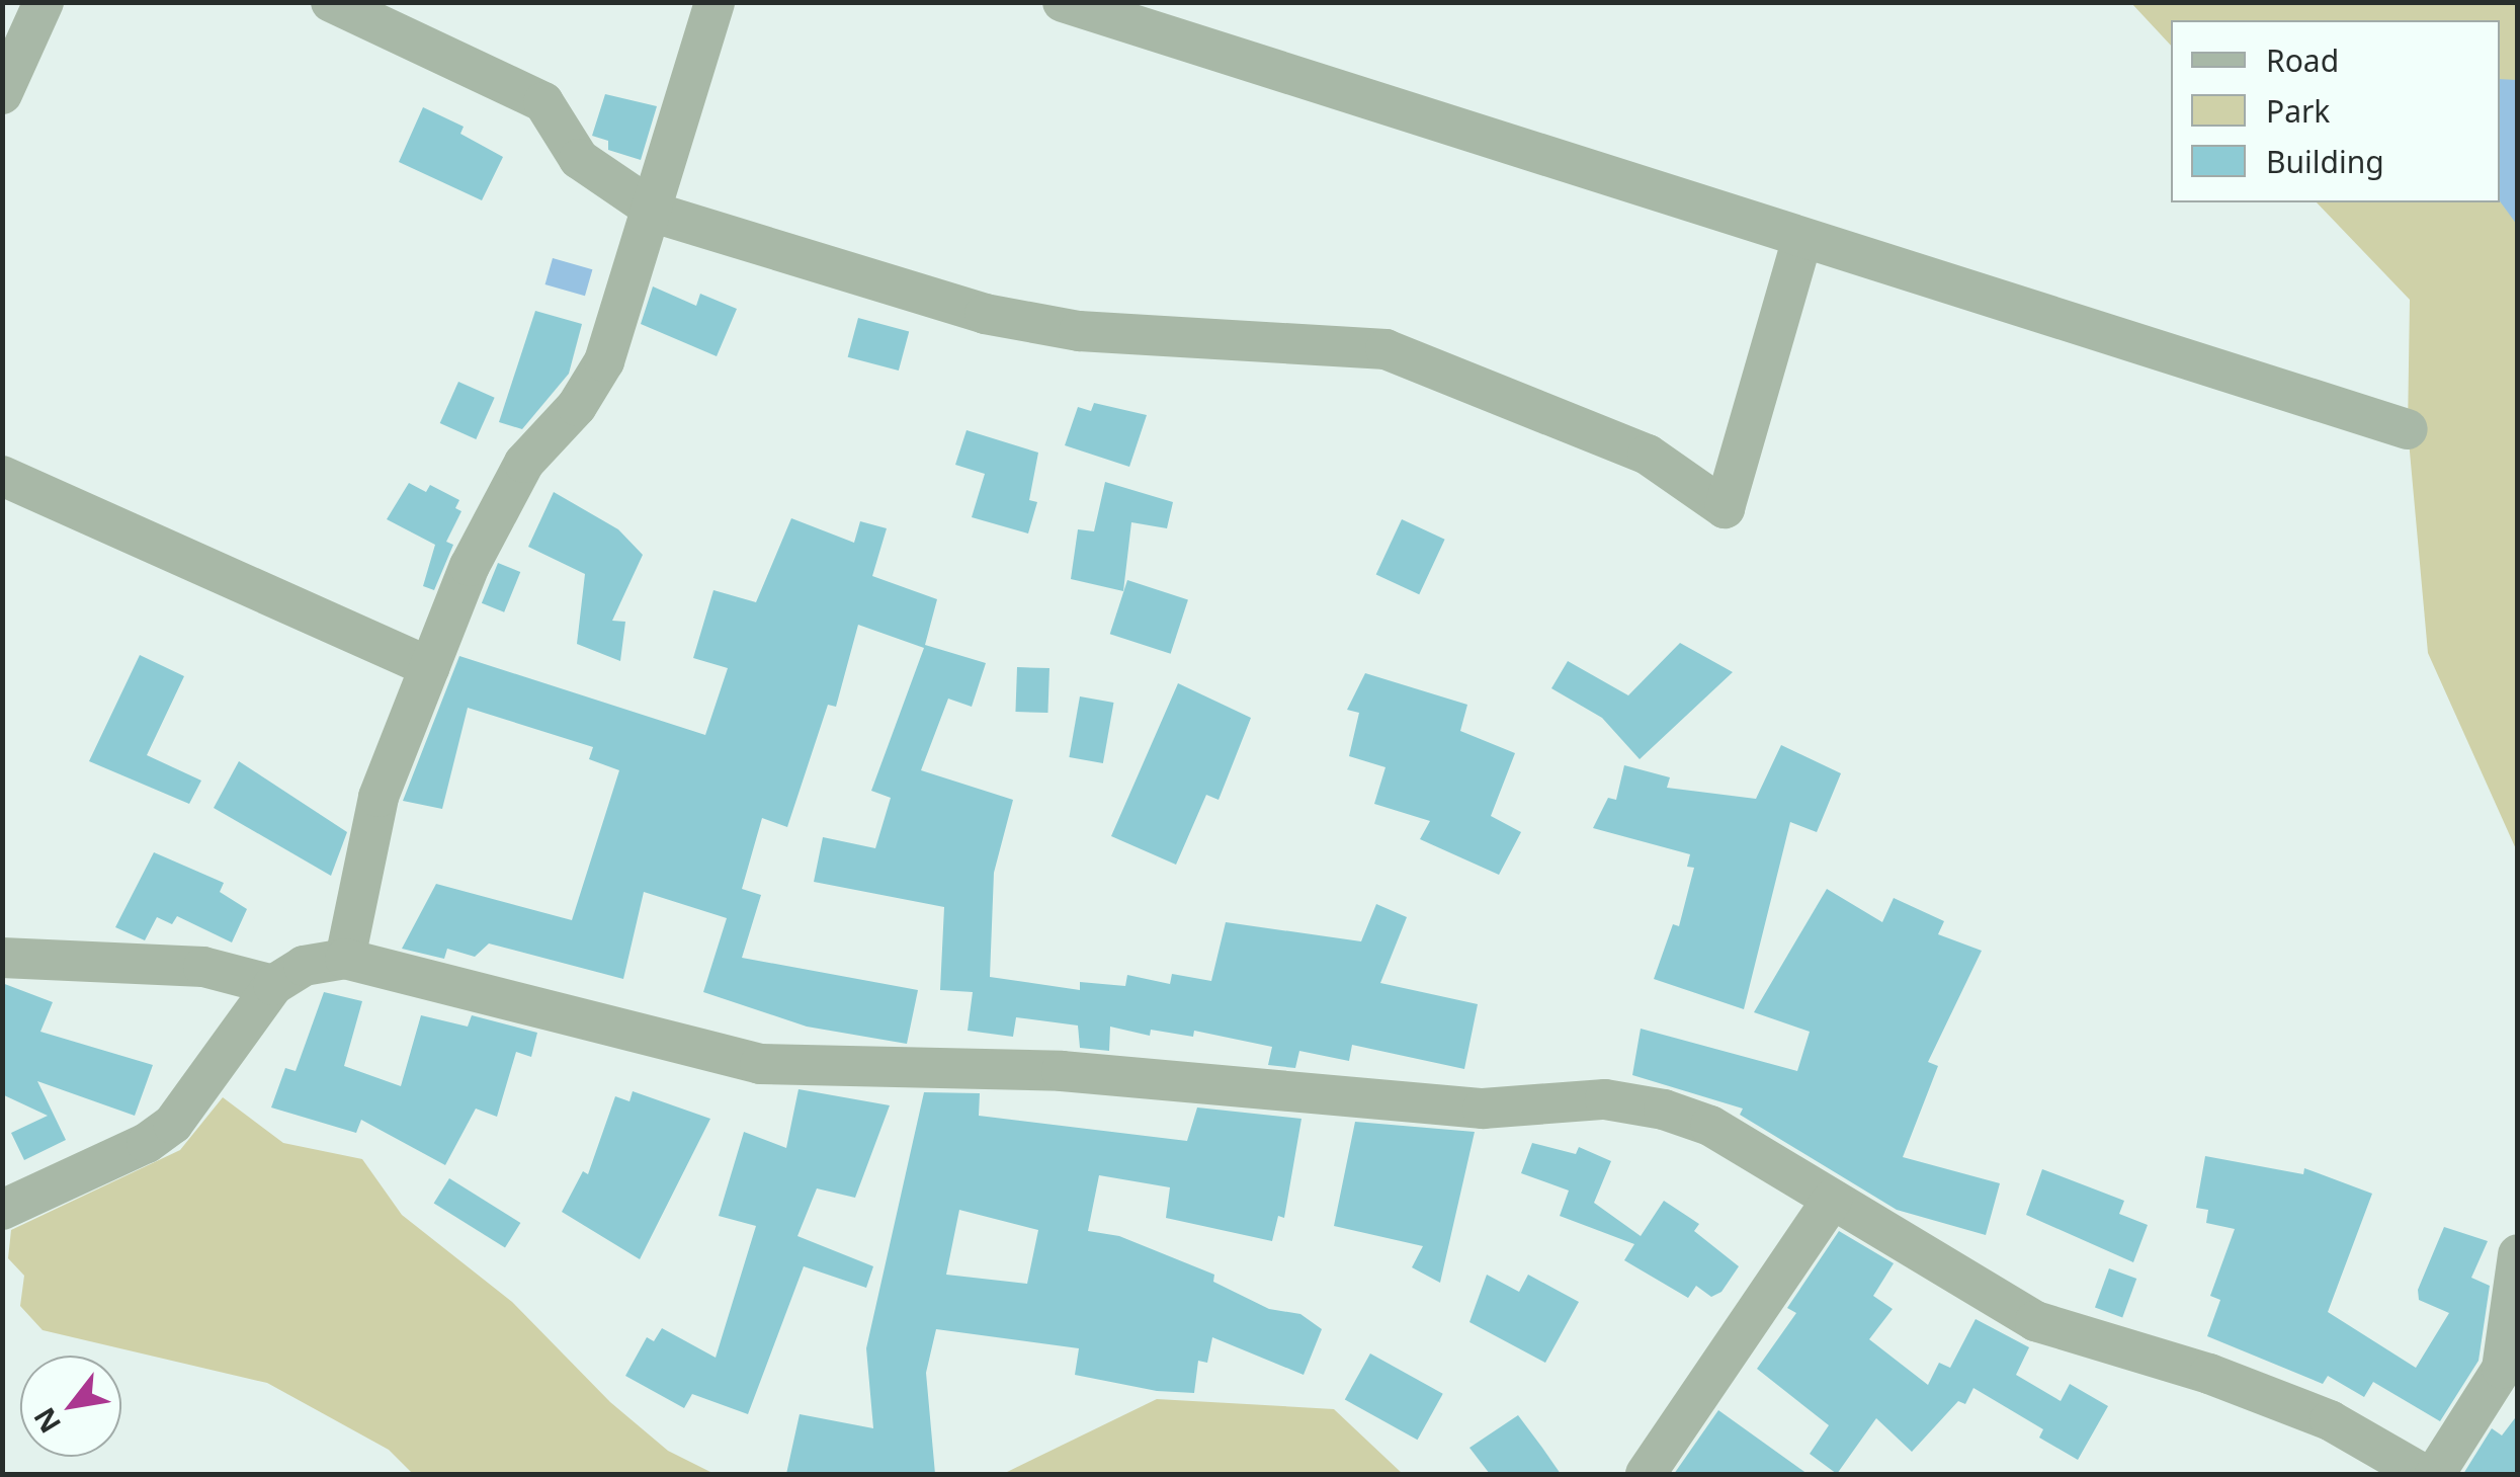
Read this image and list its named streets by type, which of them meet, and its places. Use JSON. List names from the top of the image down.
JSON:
{
  "legend": ["Road", "Park", "Building"],
  "north": "bottom left"
}
